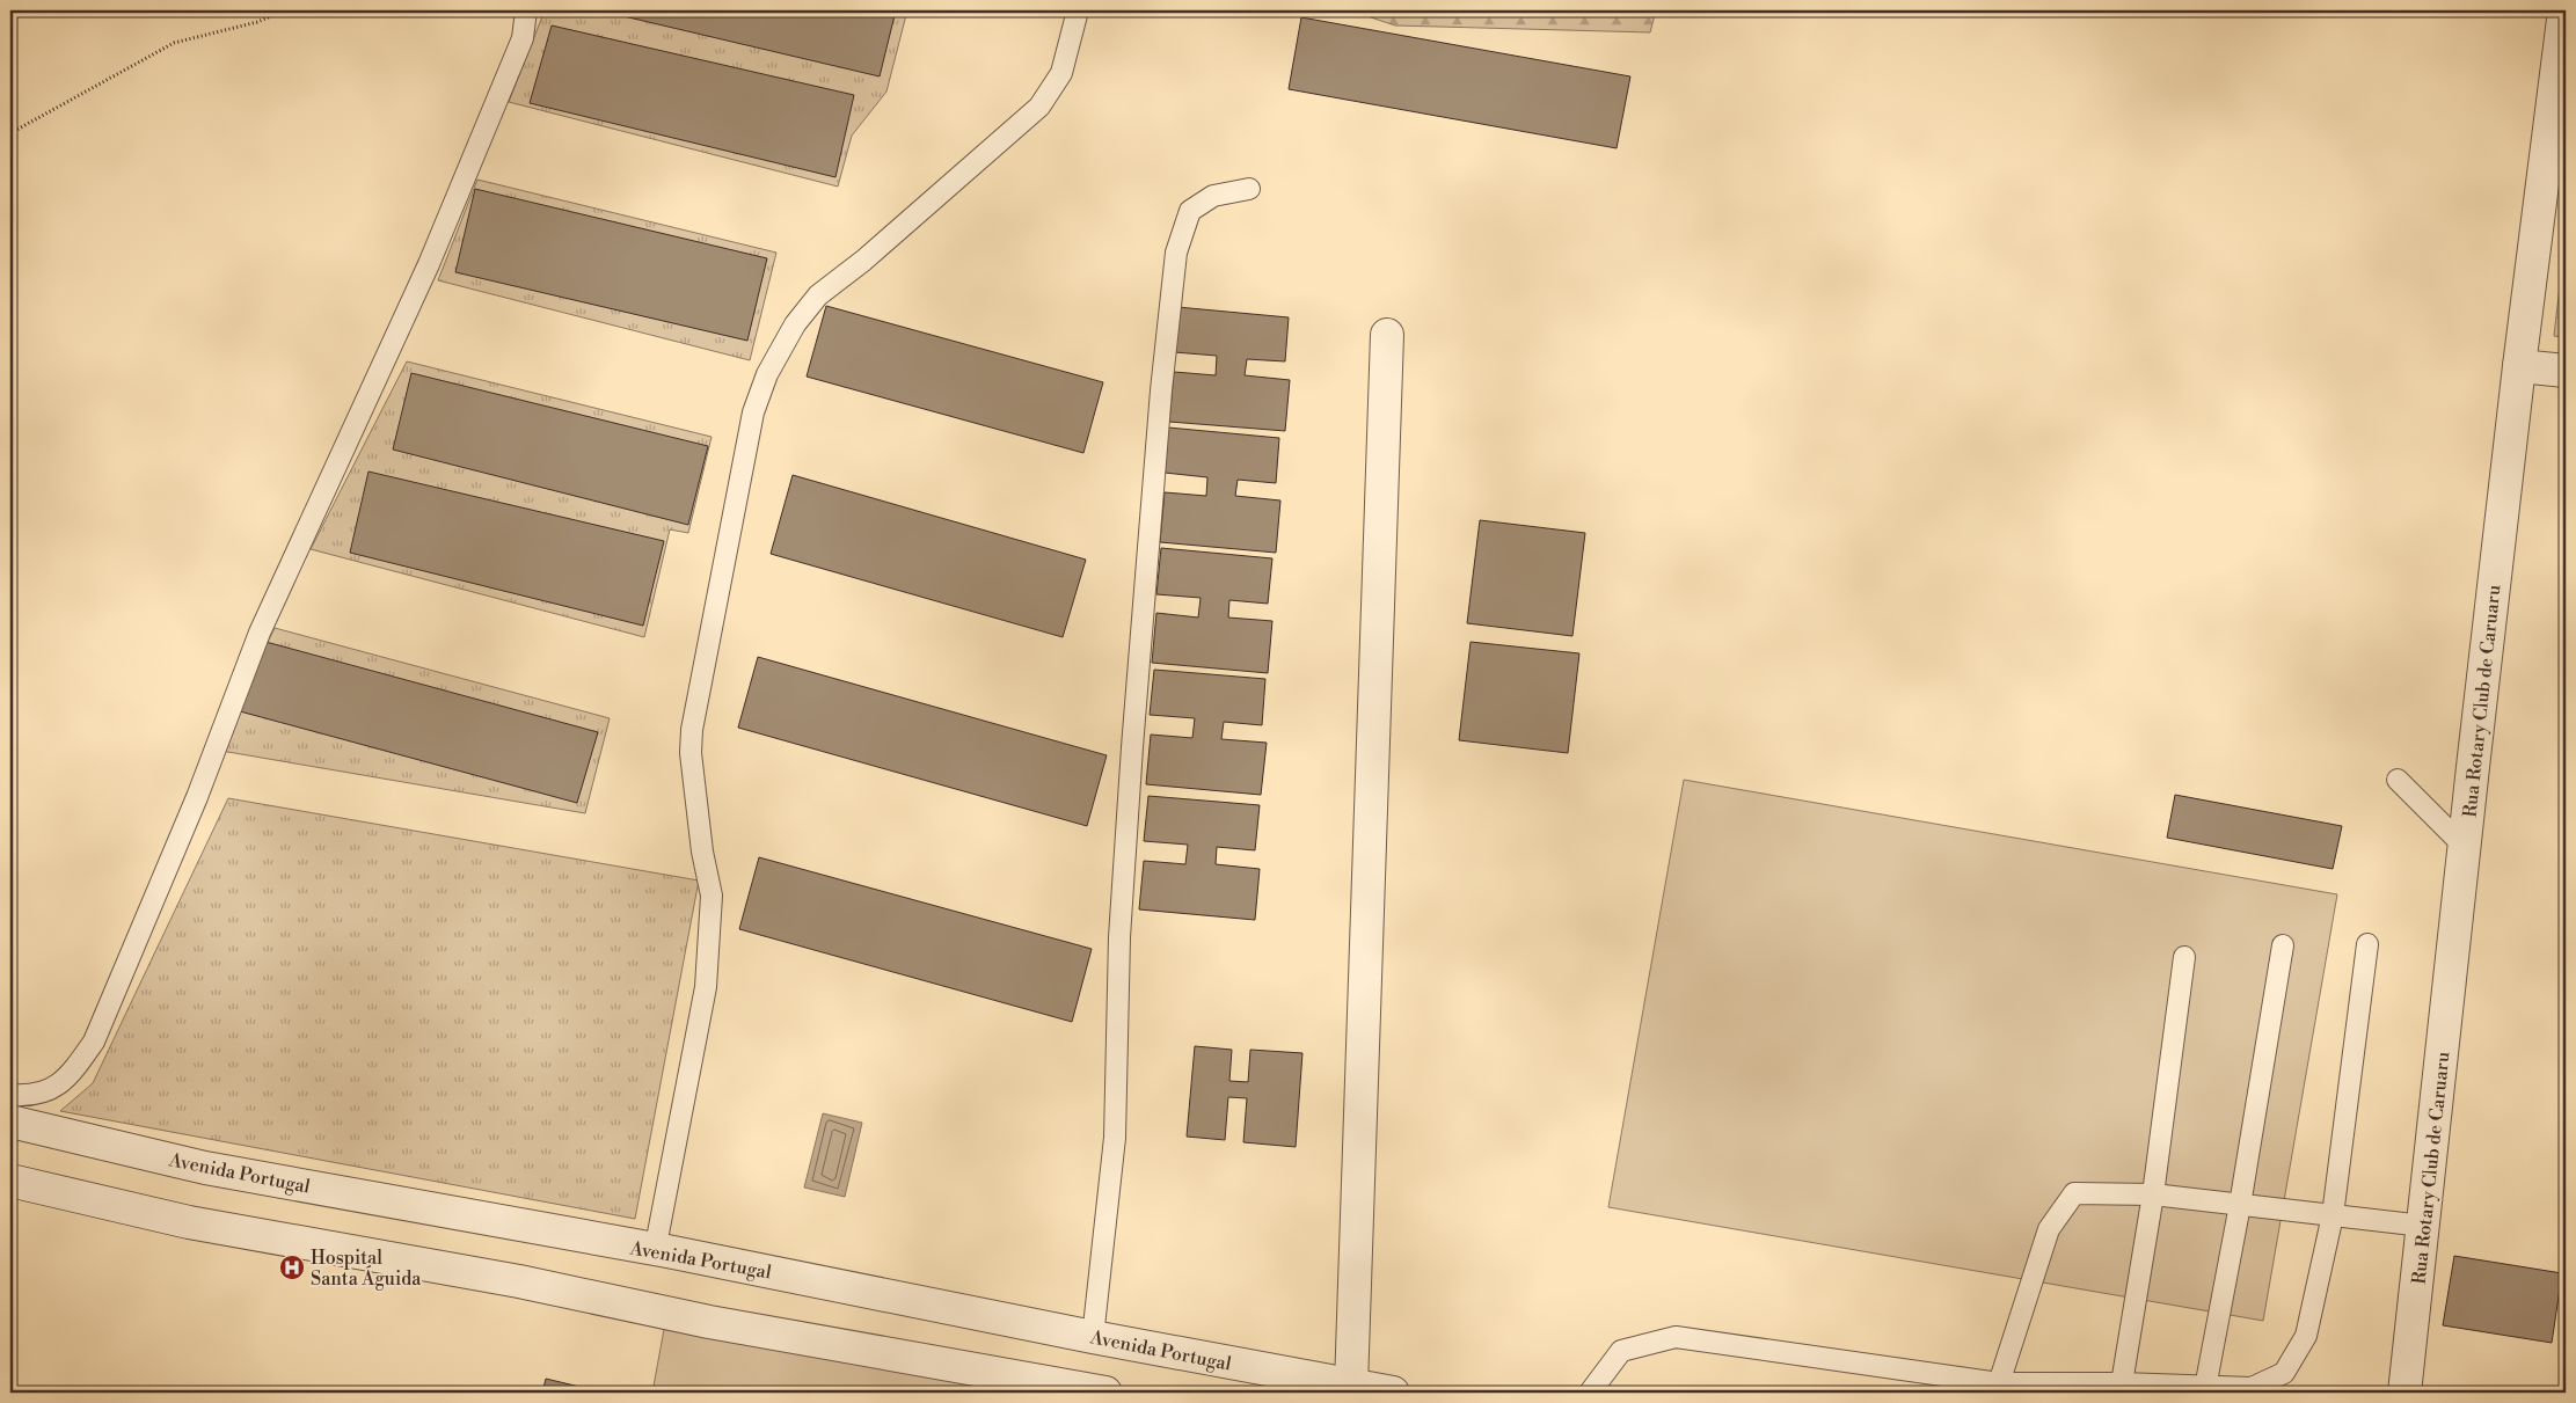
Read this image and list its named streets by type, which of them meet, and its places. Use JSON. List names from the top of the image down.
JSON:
{
  "streets": {
    "street": ["Rua Rotary Club de Caruaru", "Avenida Portugal"]
  },
  "places": {
    "hospital": ["Hospital Santa Águida"]
  }
}
